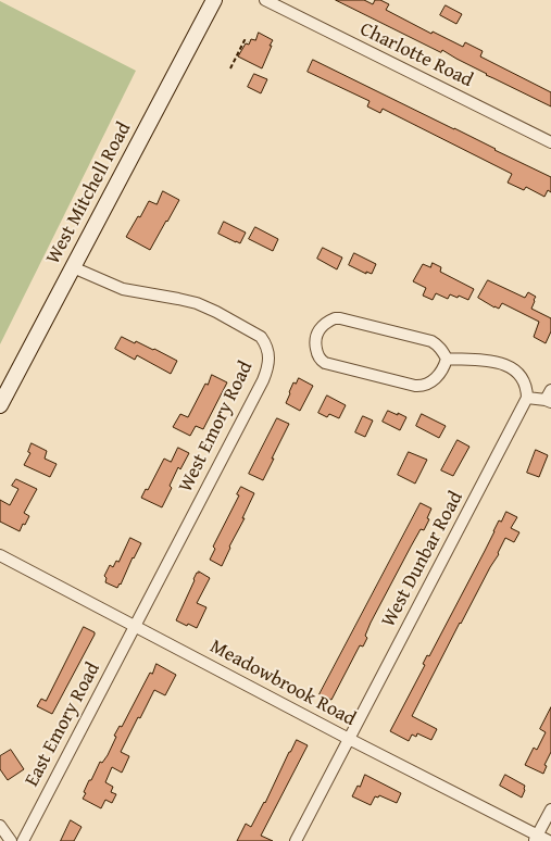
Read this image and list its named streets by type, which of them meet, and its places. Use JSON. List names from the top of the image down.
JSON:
{
  "streets": {
    "main road": ["West Mitchell Road"],
    "street": [
      "Charlotte Road",
      "West Emory Road",
      "West Dunbar Road",
      "Meadowbrook Road",
      "East Emory Road"
    ]
  },
  "crossings": [
    ["West Mitchell Road", "West Emory Road"],
    ["West Emory Road", "Meadowbrook Road"],
    ["West Emory Road", "East Emory Road"],
    ["West Dunbar Road", "Meadowbrook Road"],
    ["Meadowbrook Road", "East Emory Road"]
  ]
}
